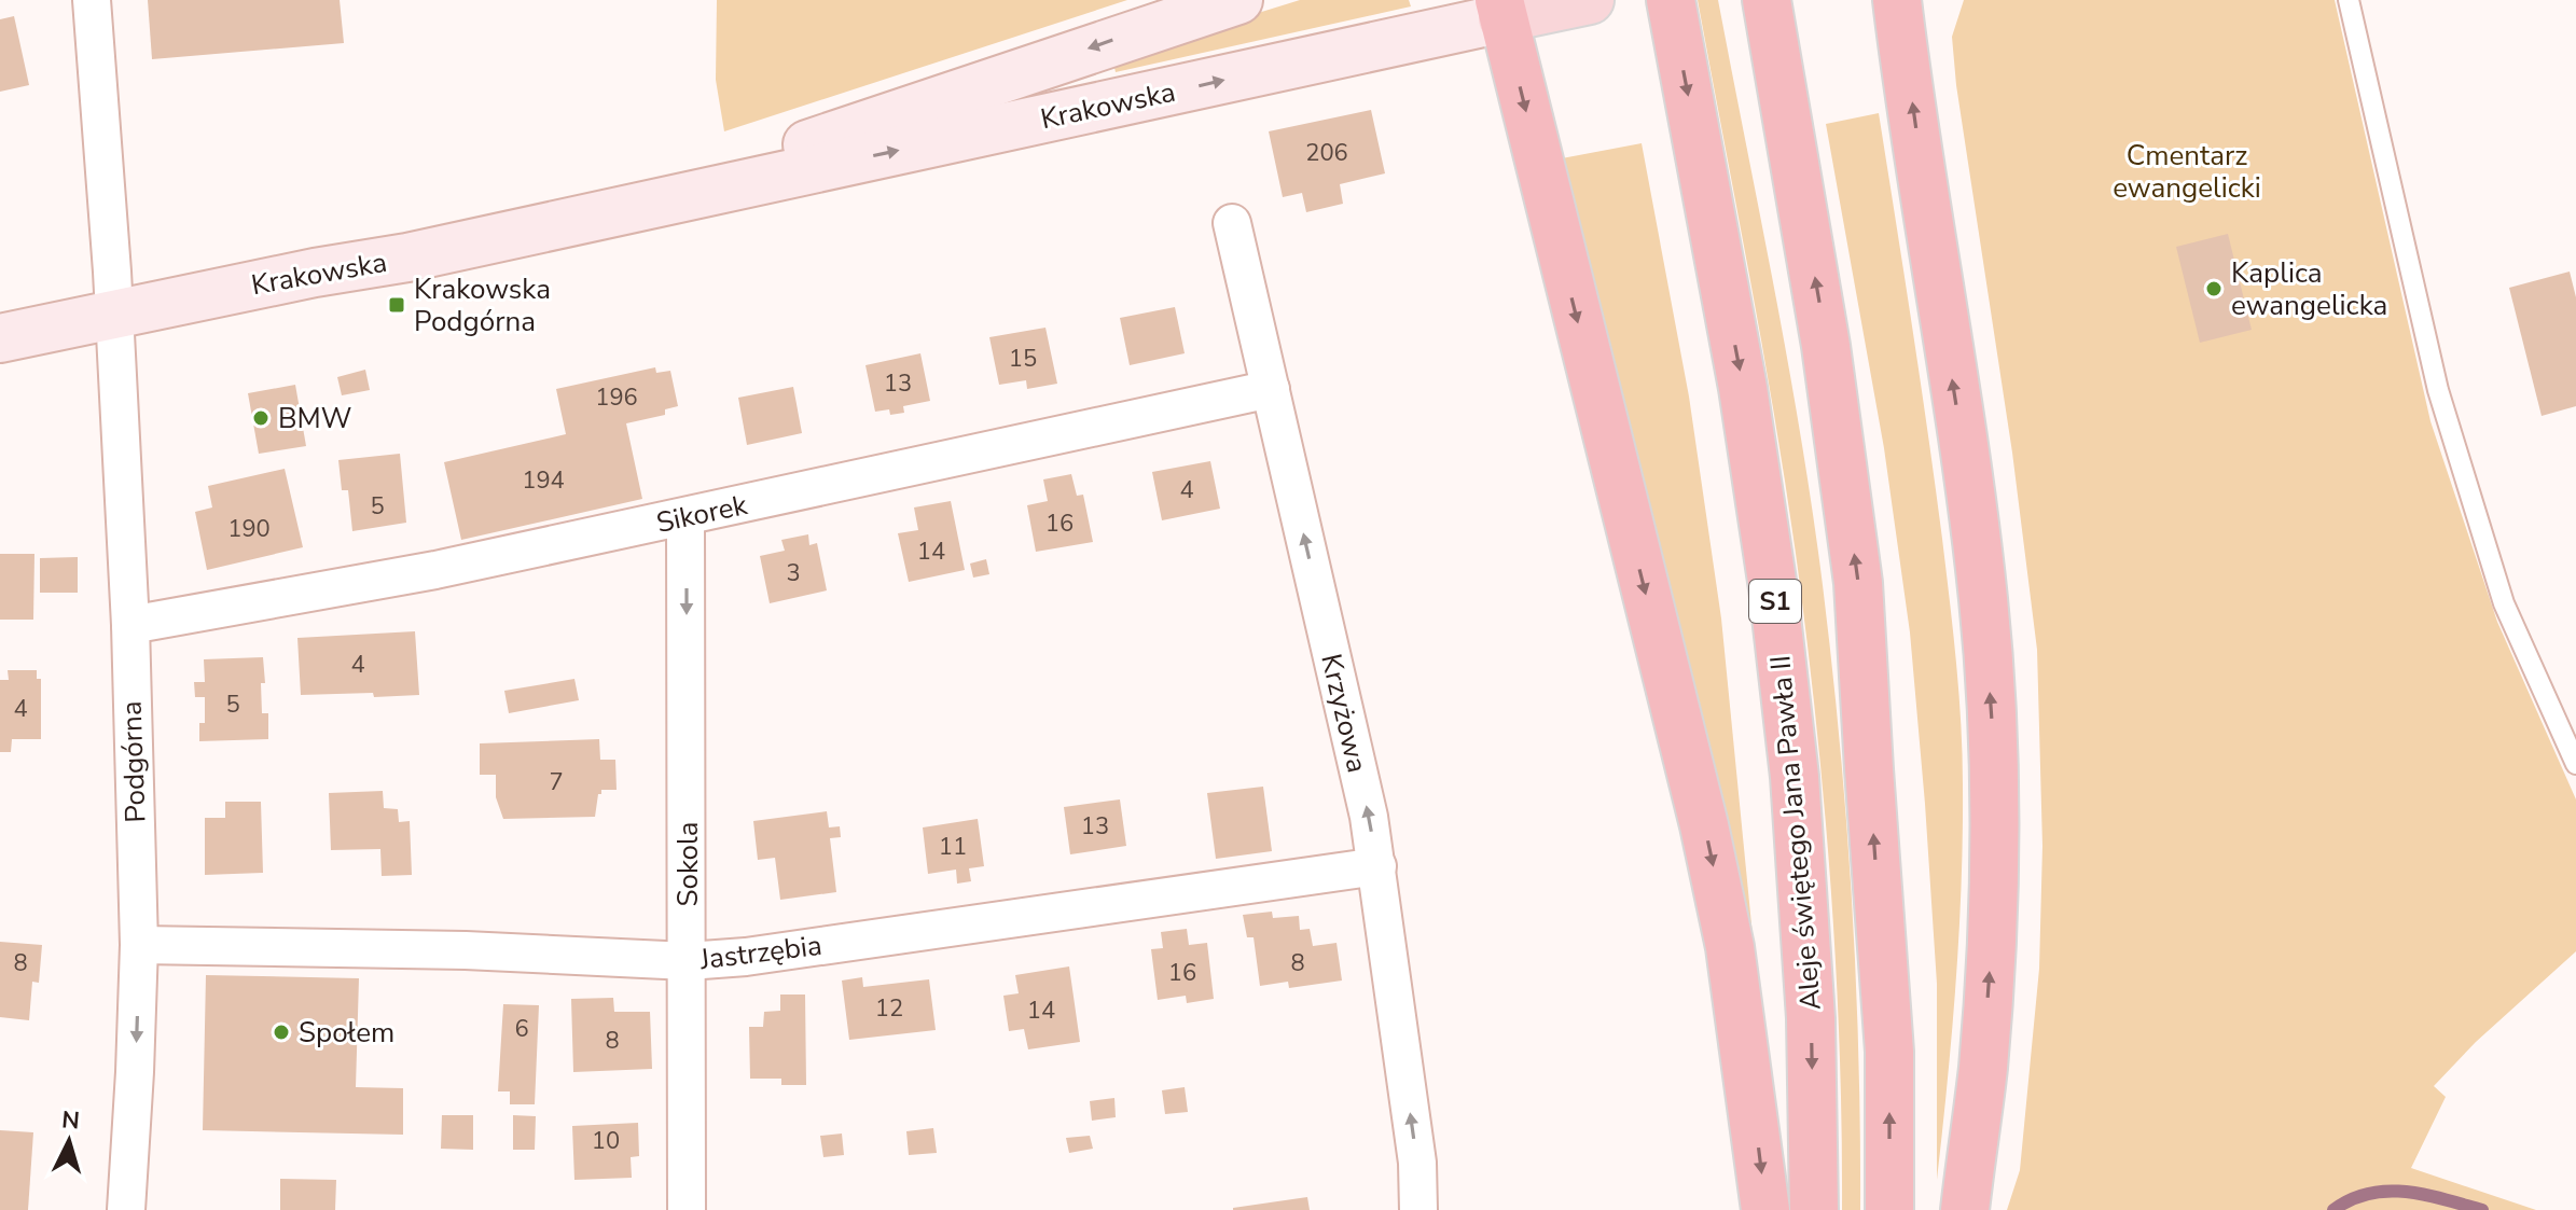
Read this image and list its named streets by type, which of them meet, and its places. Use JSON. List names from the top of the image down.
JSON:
{
  "streets": {
    "highway": ["S1", "Aleje świętego Jana Pawła II"],
    "main road": ["Krakowska"],
    "street": [
      "Sikorek",
      "Krzyżowa",
      "Podgórna",
      "Sokola",
      "Jastrzębia"
    ]
  },
  "crossings": [
    ["Krakowska", "Podgórna"],
    ["Sikorek", "Krzyżowa"],
    ["Sikorek", "Podgórna"],
    ["Sikorek", "Sokola"],
    ["Krzyżowa", "Jastrzębia"],
    ["Podgórna", "Jastrzębia"],
    ["Sokola", "Jastrzębia"]
  ],
  "one_way": ["Krzyżowa", "Sokola"],
  "parks": ["Cmentarz ewangelicki"],
  "places": {
    "other": ["Kaplica ewangelicka", "BMW", "Społem"],
    "transit": ["Krakowska Podgórna"]
  },
  "house_numbers": [
    "206",
    "15",
    "13",
    "196",
    "194",
    "4",
    "5",
    "16",
    "190",
    "14",
    "3",
    "4",
    "5",
    "4",
    "7",
    "13",
    "11",
    "8",
    "8",
    "16",
    "12",
    "14",
    "6",
    "8",
    "10"
  ],
  "north": "top"
}
